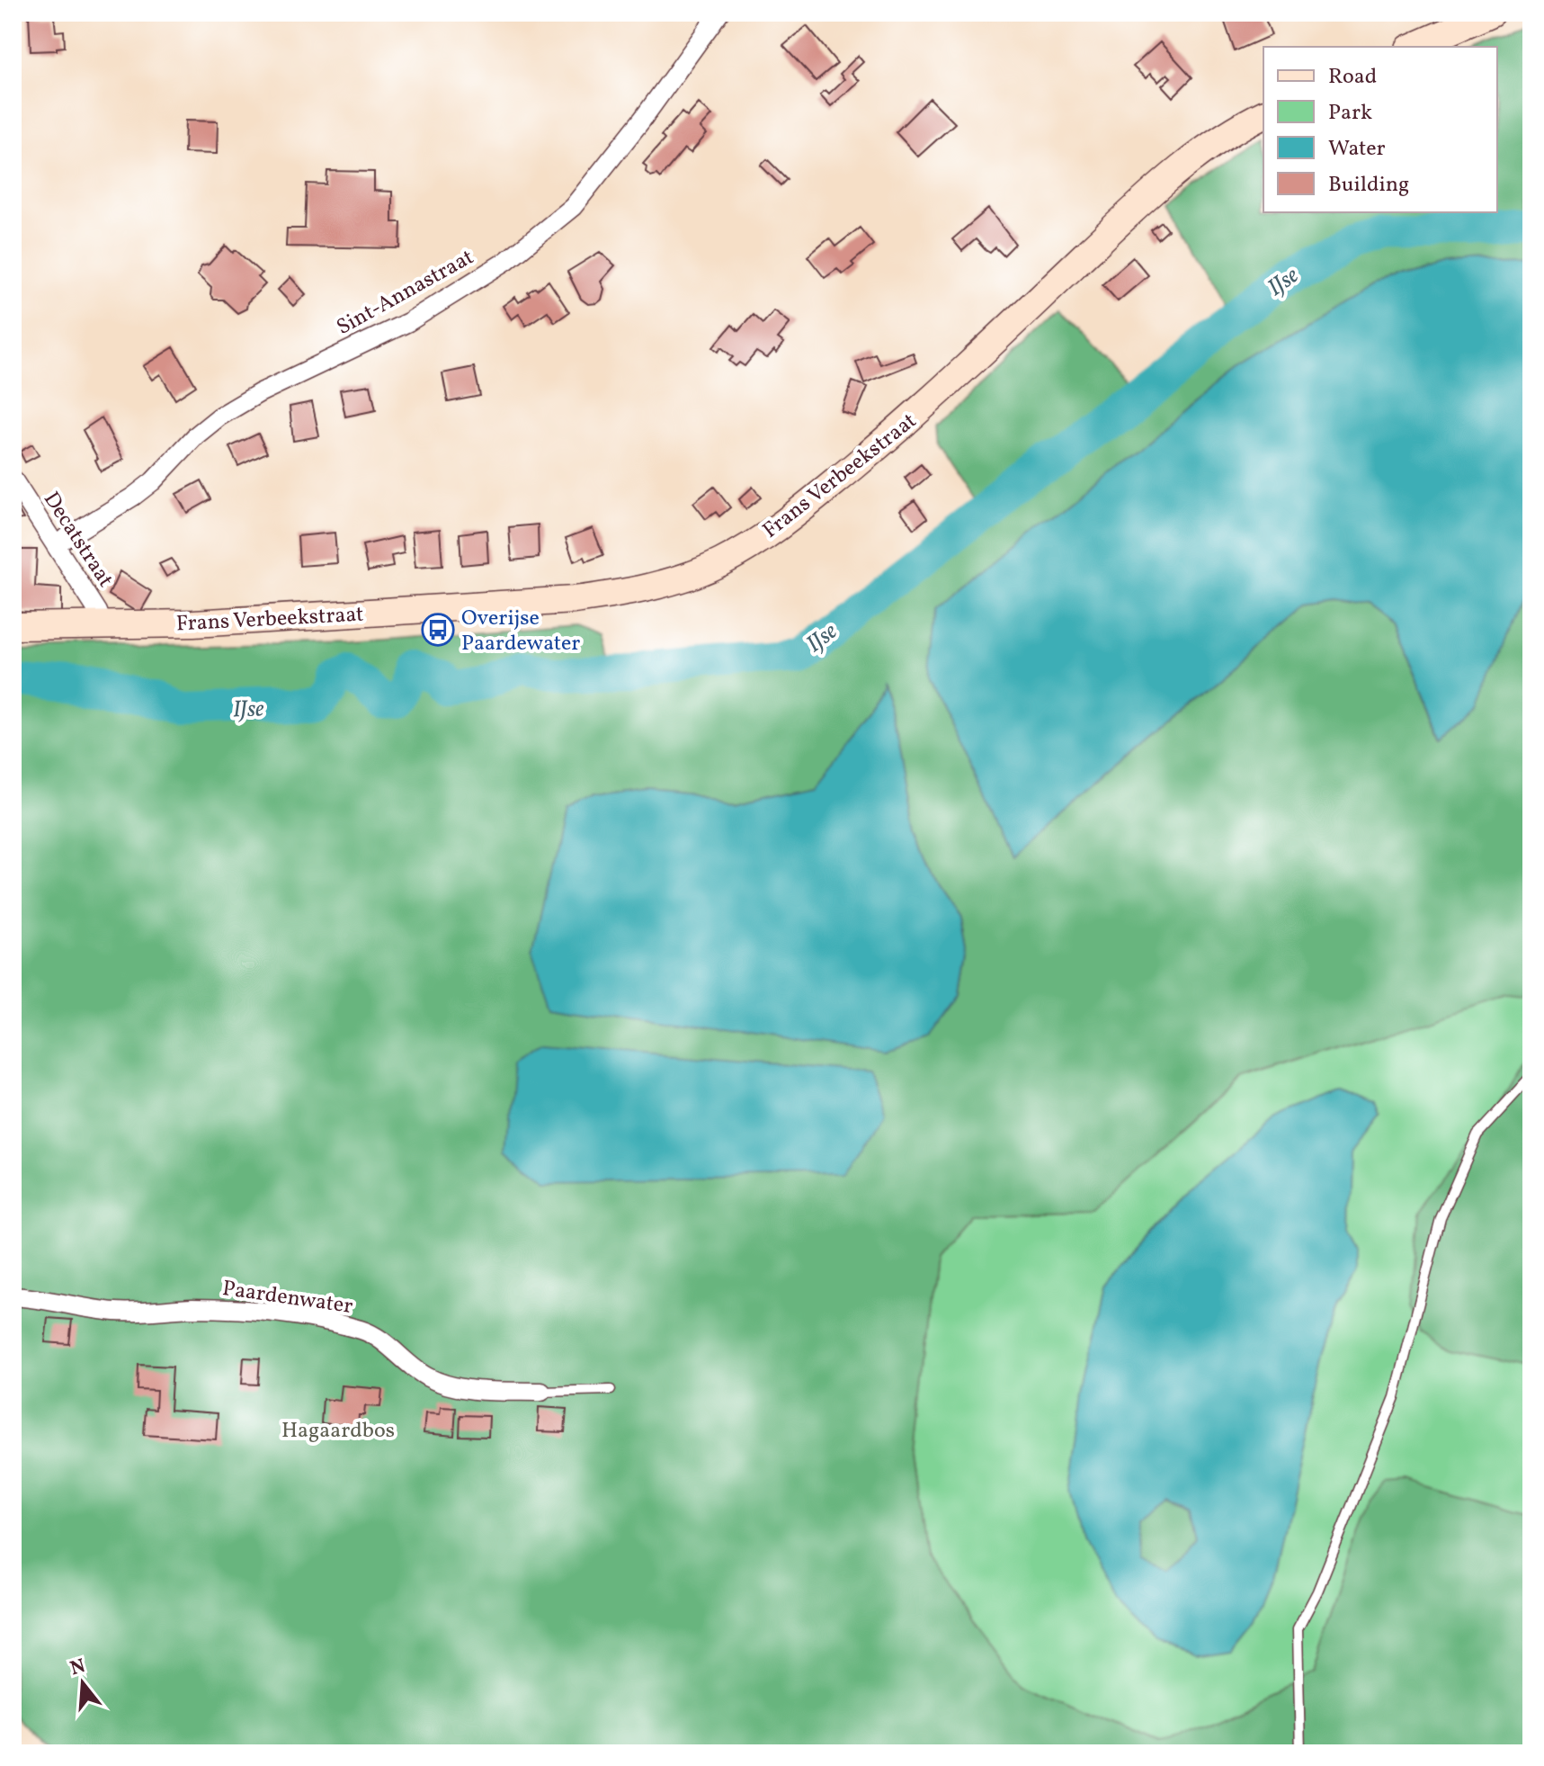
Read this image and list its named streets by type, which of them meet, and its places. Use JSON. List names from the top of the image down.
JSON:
{
  "streets": {
    "main road": ["Frans Verbeekstraat"],
    "street": ["Sint-Annastraat", "Decatstraat", "Paardenwater"]
  },
  "crossings": [
    ["Sint-Annastraat", "Decatstraat"],
    ["Frans Verbeekstraat", "Decatstraat"]
  ],
  "water": ["IJse"],
  "parks": ["Hagaardbos"],
  "places": {
    "bus stop": ["Overijse Paardewater"]
  },
  "legend": [
    "Road",
    "Park",
    "Water",
    "Building"
  ],
  "north": "top"
}
